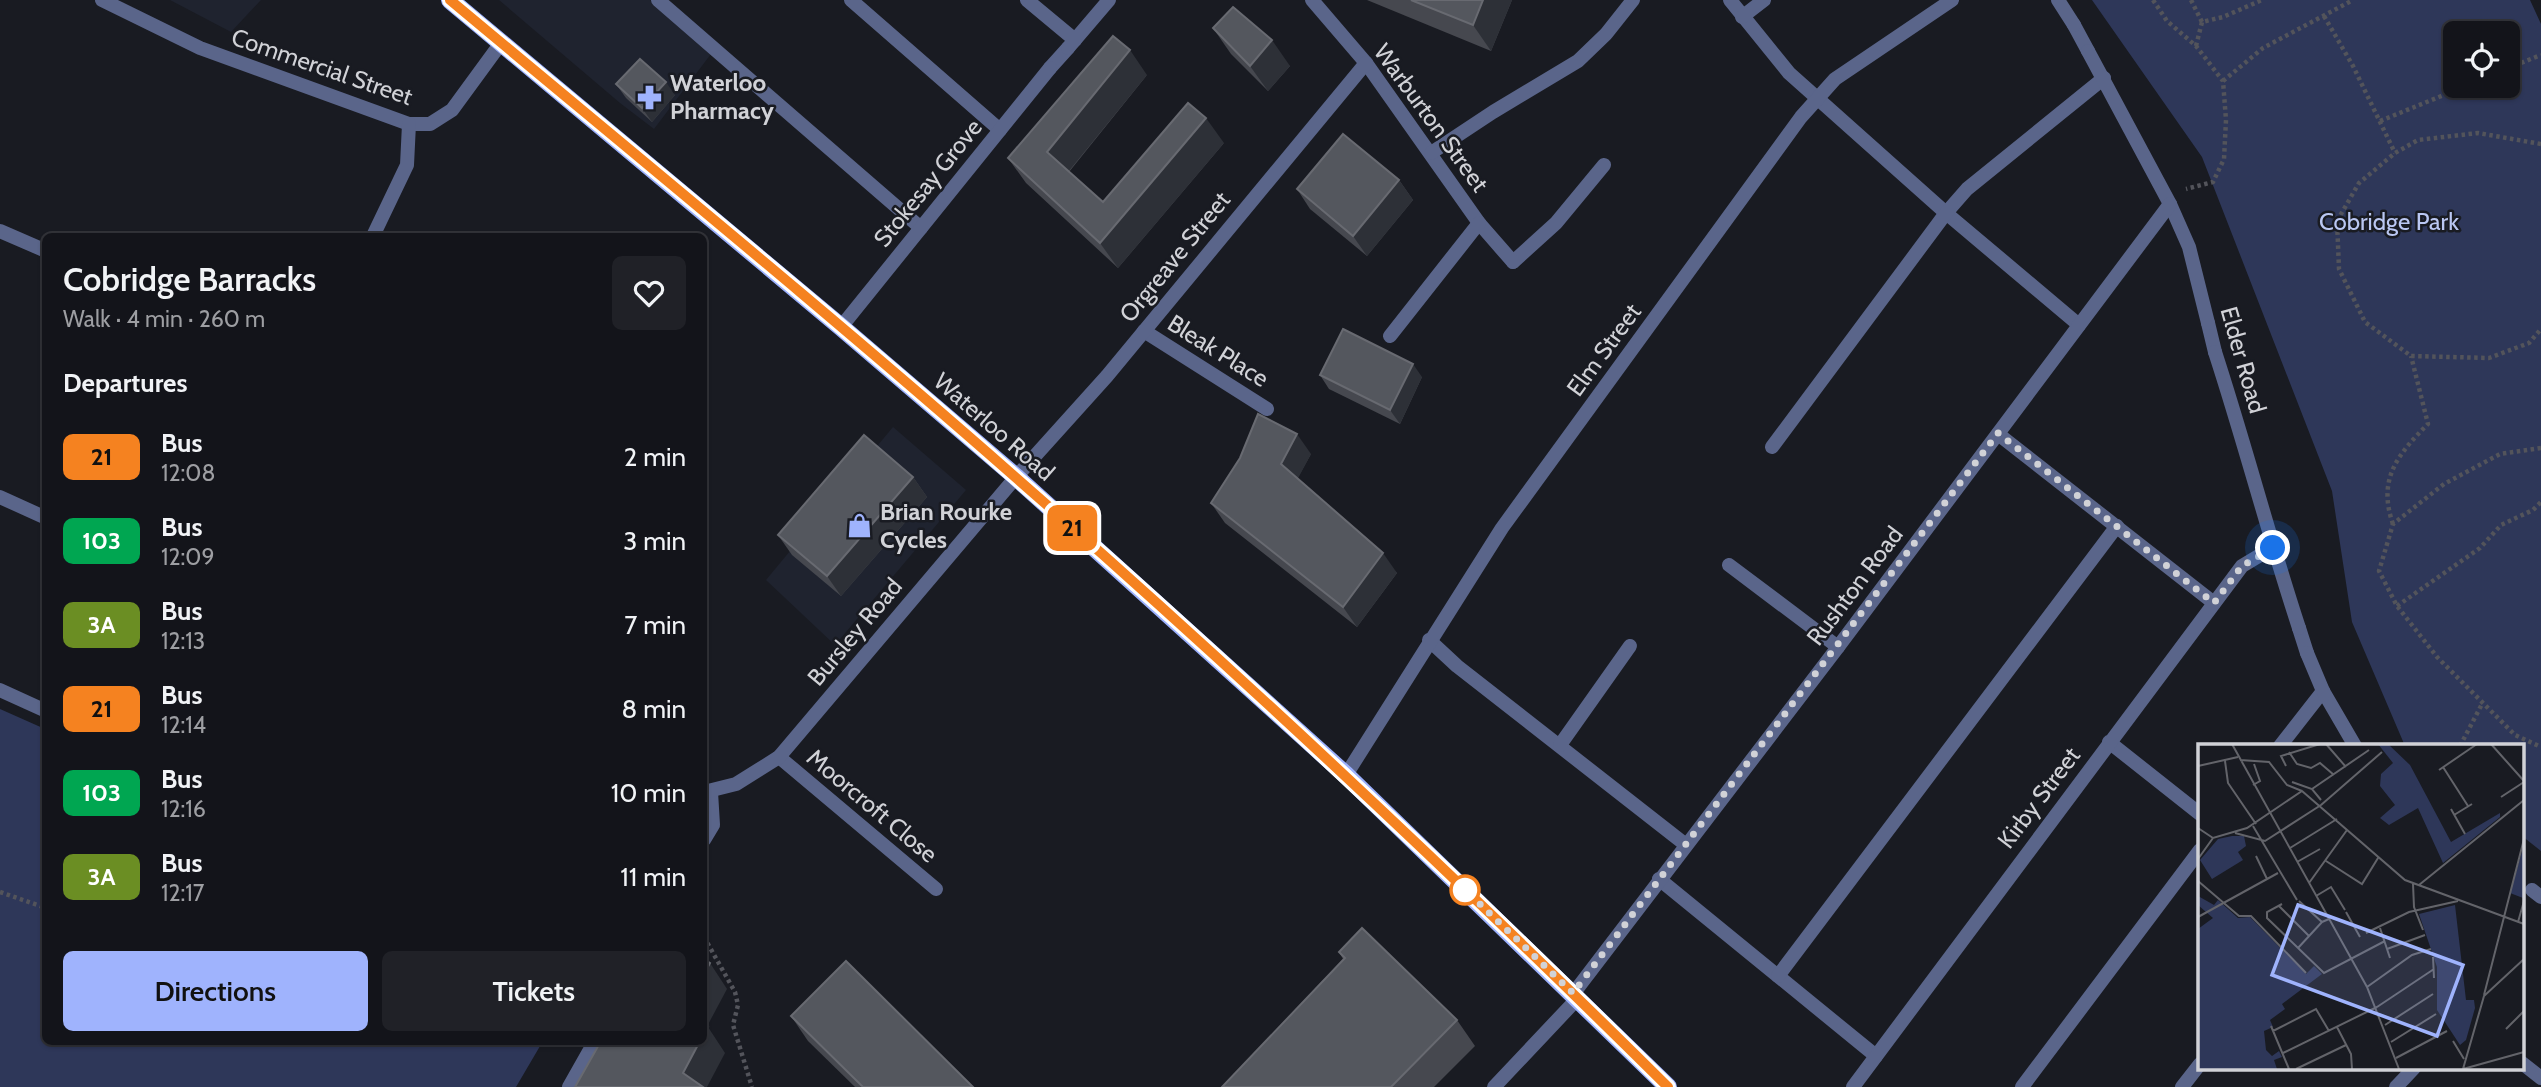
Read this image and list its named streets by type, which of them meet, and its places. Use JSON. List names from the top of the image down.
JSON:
{
  "streets": {
    "main road": ["Waterloo Road"],
    "street": [
      "Commercial Street",
      "Warburton Street",
      "Stokesay Grove",
      "Orgreave Street",
      "Elm Street",
      "Bleak Place",
      "Elder Road",
      "Rushton Road",
      "Bursley Road",
      "Kirby Street",
      "Moorcroft Close"
    ]
  },
  "crossings": [
    ["Commercial Street", "Waterloo Road"],
    ["Warburton Street", "Orgreave Street"],
    ["Stokesay Grove", "Waterloo Road"],
    ["Orgreave Street", "Bleak Place"],
    ["Orgreave Street", "Waterloo Road"],
    ["Orgreave Street", "Bursley Road"],
    ["Elm Street", "Waterloo Road"],
    ["Elder Road", "Rushton Road"],
    ["Elder Road", "Kirby Street"],
    ["Waterloo Road", "Rushton Road"],
    ["Waterloo Road", "Bursley Road"],
    ["Bursley Road", "Moorcroft Close"]
  ],
  "parks": ["Cobridge Park"],
  "places": {
    "pharmacy": ["Waterloo Pharmacy"],
    "shop": ["Brian Rourke Cycles"]
  },
  "lines": ["bus line 21"],
  "page": {
    "on_map": "21",
    "heading": [
      ["Cobridge Barracks", "Walk · 4 min · 260 m"],
      "Departures"
    ],
    "list": [
      {
        "mark": "21",
        "name": "Bus",
        "note": "12:08",
        "value": "2 min"
      },
      {
        "mark": "103",
        "name": "Bus",
        "note": "12:09",
        "value": "3 min"
      },
      {
        "mark": "3A",
        "name": "Bus",
        "note": "12:13",
        "value": "7 min"
      },
      {
        "mark": "21",
        "name": "Bus",
        "note": "12:14",
        "value": "8 min"
      },
      {
        "mark": "103",
        "name": "Bus",
        "note": "12:16",
        "value": "10 min"
      },
      {
        "mark": "3A",
        "name": "Bus",
        "note": "12:17",
        "value": "11 min"
      }
    ],
    "buttons": ["Directions", "Tickets"]
  }
}
